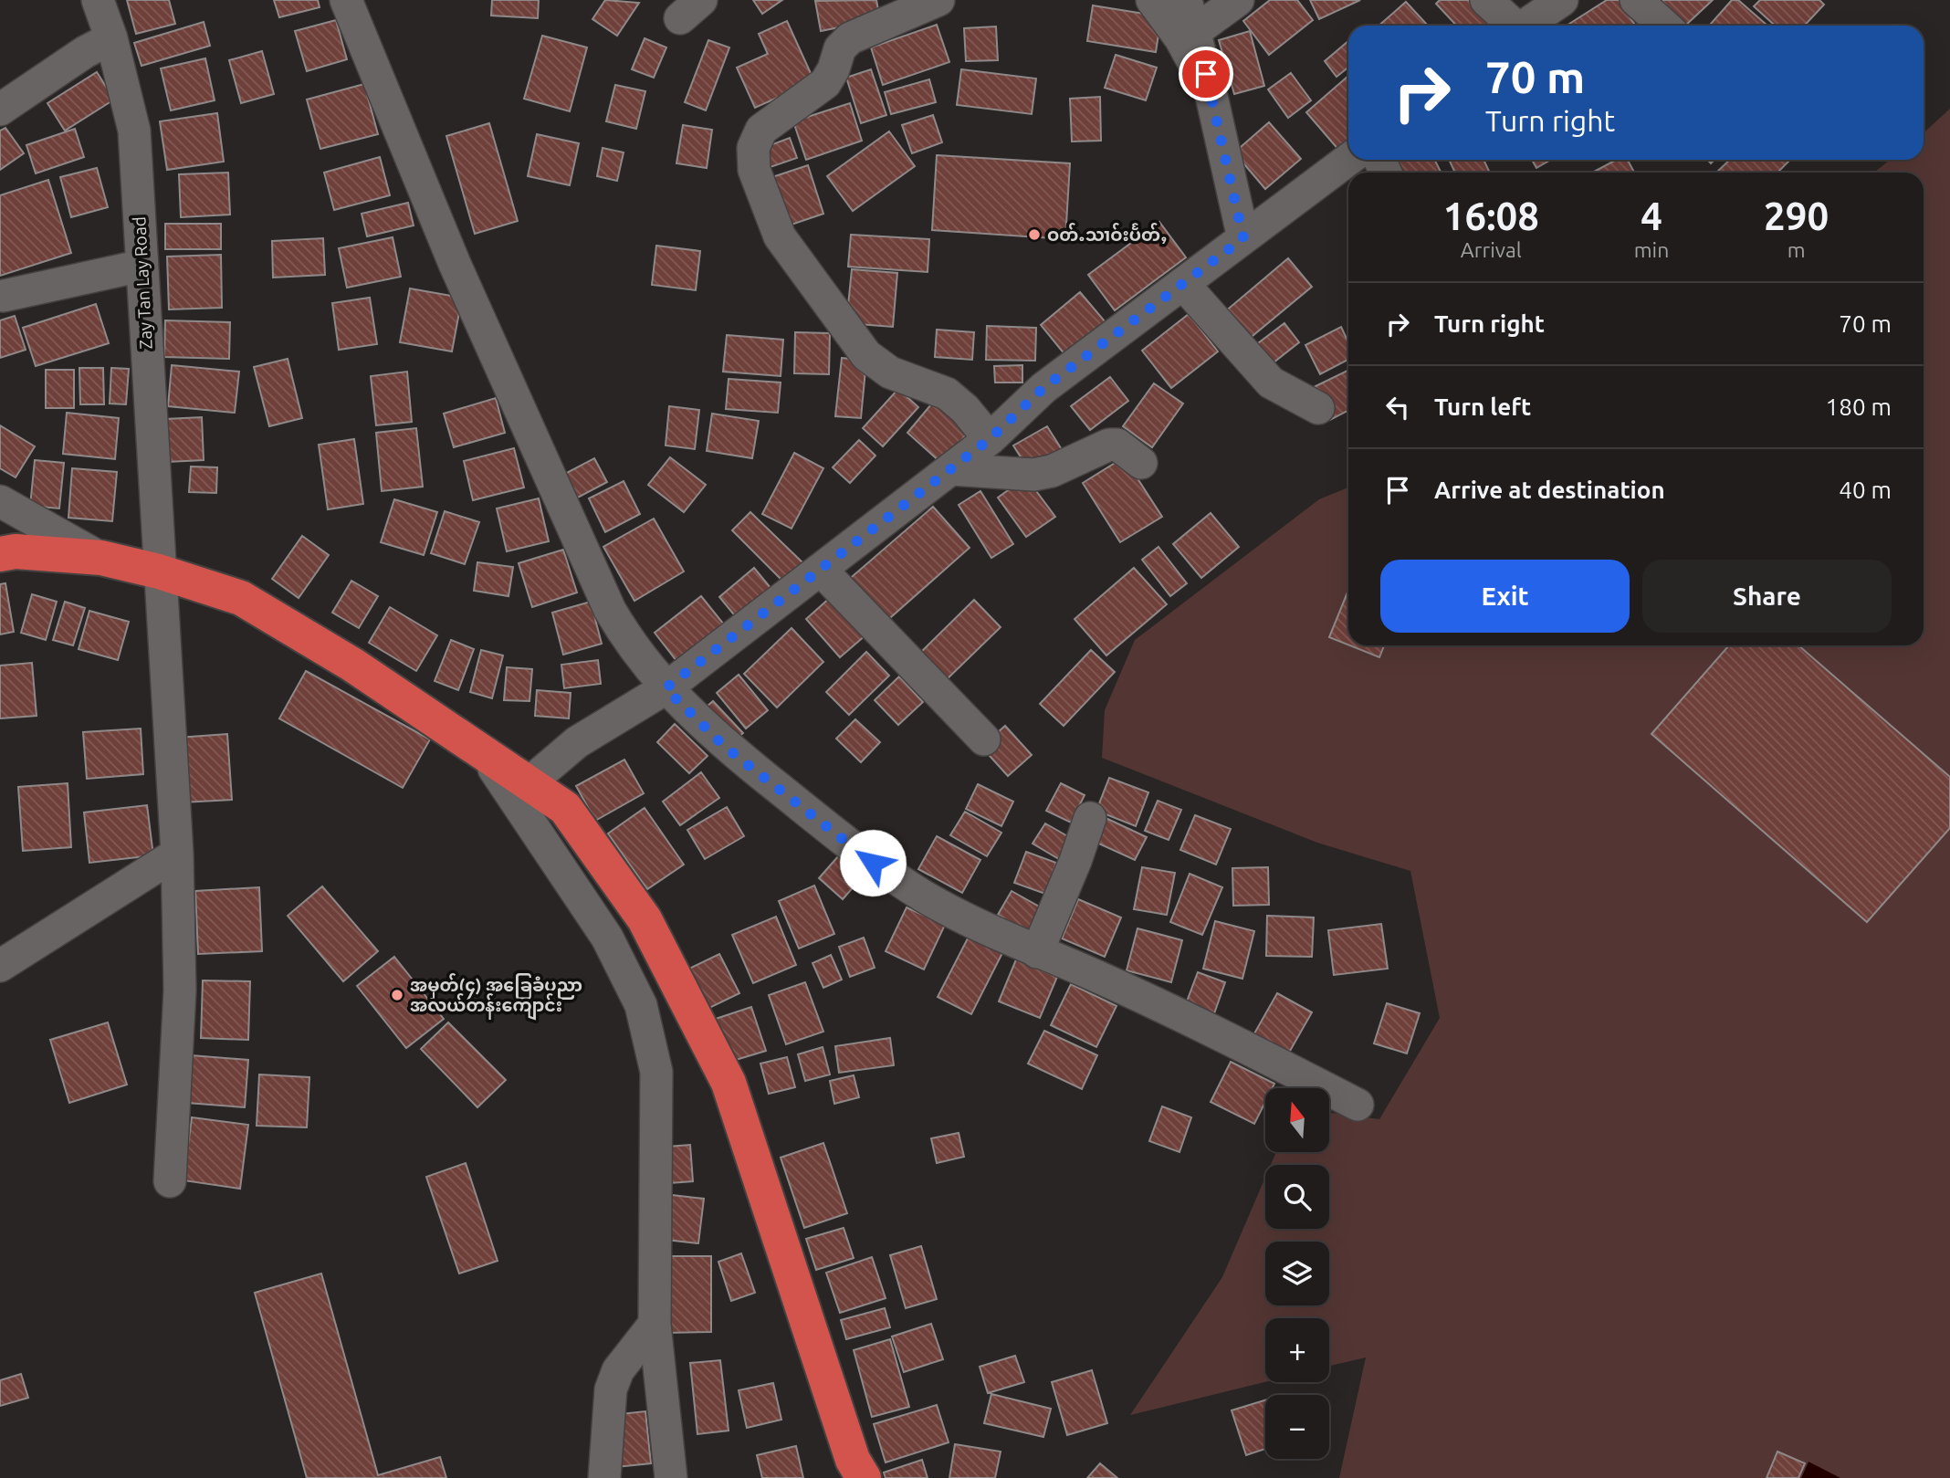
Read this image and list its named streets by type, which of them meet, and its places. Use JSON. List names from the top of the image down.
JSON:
{
  "streets": {
    "street": ["Zay Tan Lay Road"]
  },
  "places": ["ဝတ်ႉသၢဝ်းပႅတ်ႇ", "အမှတ်(၄) အခြေခံပညာ အလယ်တန်းကျောင်း"],
  "north": "top",
  "page": {
    "turn": ["70 m", "Turn right"],
    "eta": [
      "16:08",
      "Arrival",
      "4",
      "min",
      "290",
      "m"
    ],
    "list": [
      {
        "name": "Turn right",
        "value": "70 m"
      },
      {
        "name": "Turn left",
        "value": "180 m"
      },
      {
        "name": "Arrive at destination",
        "value": "40 m"
      }
    ],
    "buttons": ["Exit", "Share"],
    "map_buttons": ["+", "−"]
  }
}
